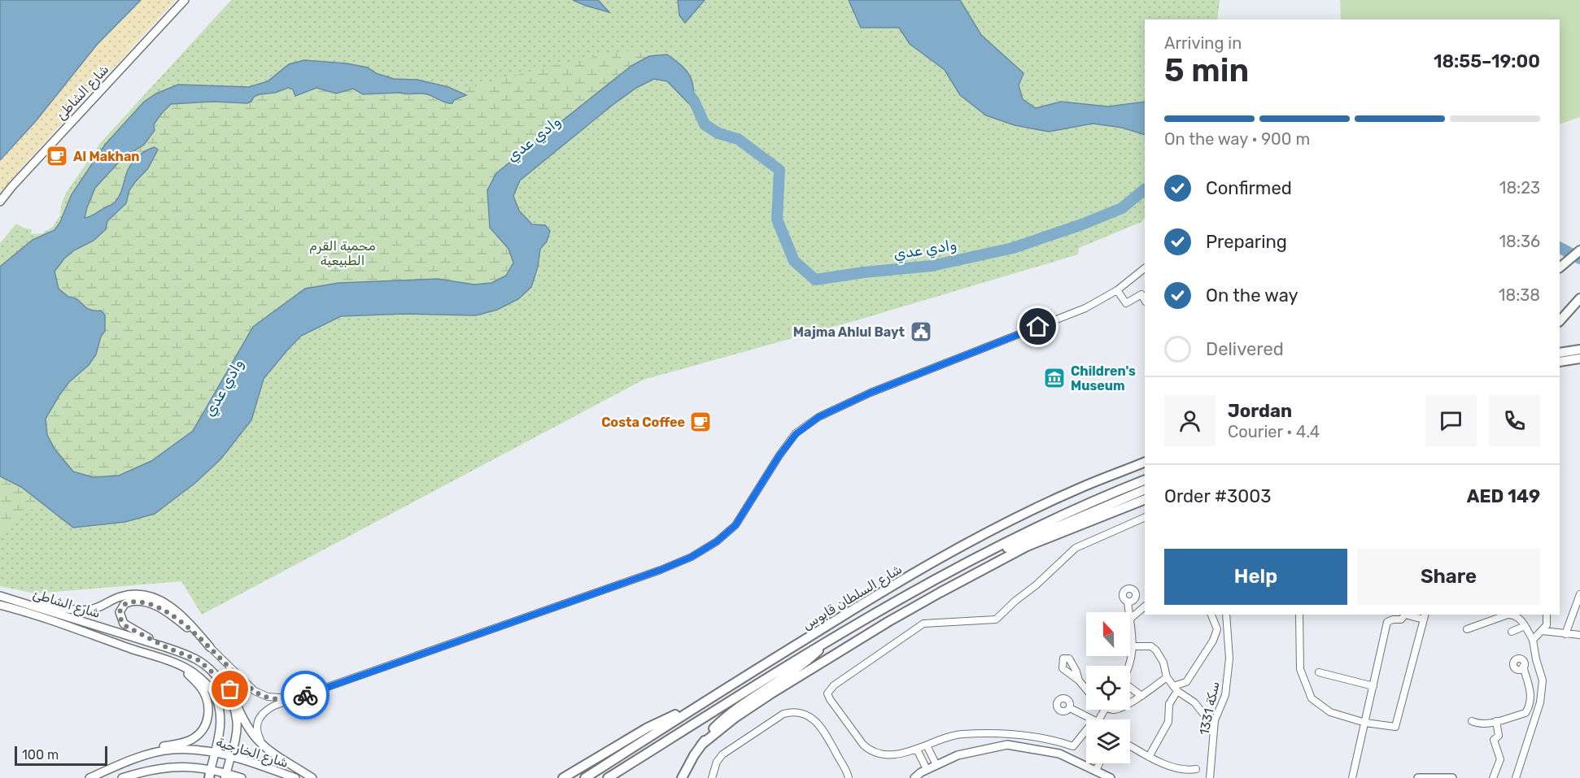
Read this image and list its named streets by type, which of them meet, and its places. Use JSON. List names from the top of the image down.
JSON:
{
  "streets": {
    "highway": ["شارع السلطان قابوس"],
    "main road": ["شارع الشاطئ", "شارع الخارجية"],
    "street": ["سكة 1331"]
  },
  "crossings": [
    ["شارع الشاطئ", "شارع الخارجية"]
  ],
  "water": ["وادي عدي"],
  "parks": ["محمية القرم الطبيعية"],
  "places": {
    "cafe": ["Al Makhan", "Costa Coffee"],
    "public building": ["Majma Ahlul Bayt"],
    "museum": ["Children's Museum"]
  },
  "scale_bar": "100 m",
  "north": "top",
  "page": {
    "heading": ["5 min", "Arriving in", "18:55–19:00"],
    "panel": [
      "Jordan",
      "Courier · 4.4",
      "Order #3003",
      "AED 149"
    ],
    "bar": "On the way · 900 m",
    "list": [
      ["Confirmed", "18:23"],
      ["Preparing", "18:36"],
      ["On the way", "18:38"],
      "Delivered"
    ],
    "buttons": ["Help", "Share"],
    "scale": "100 m"
  }
}
